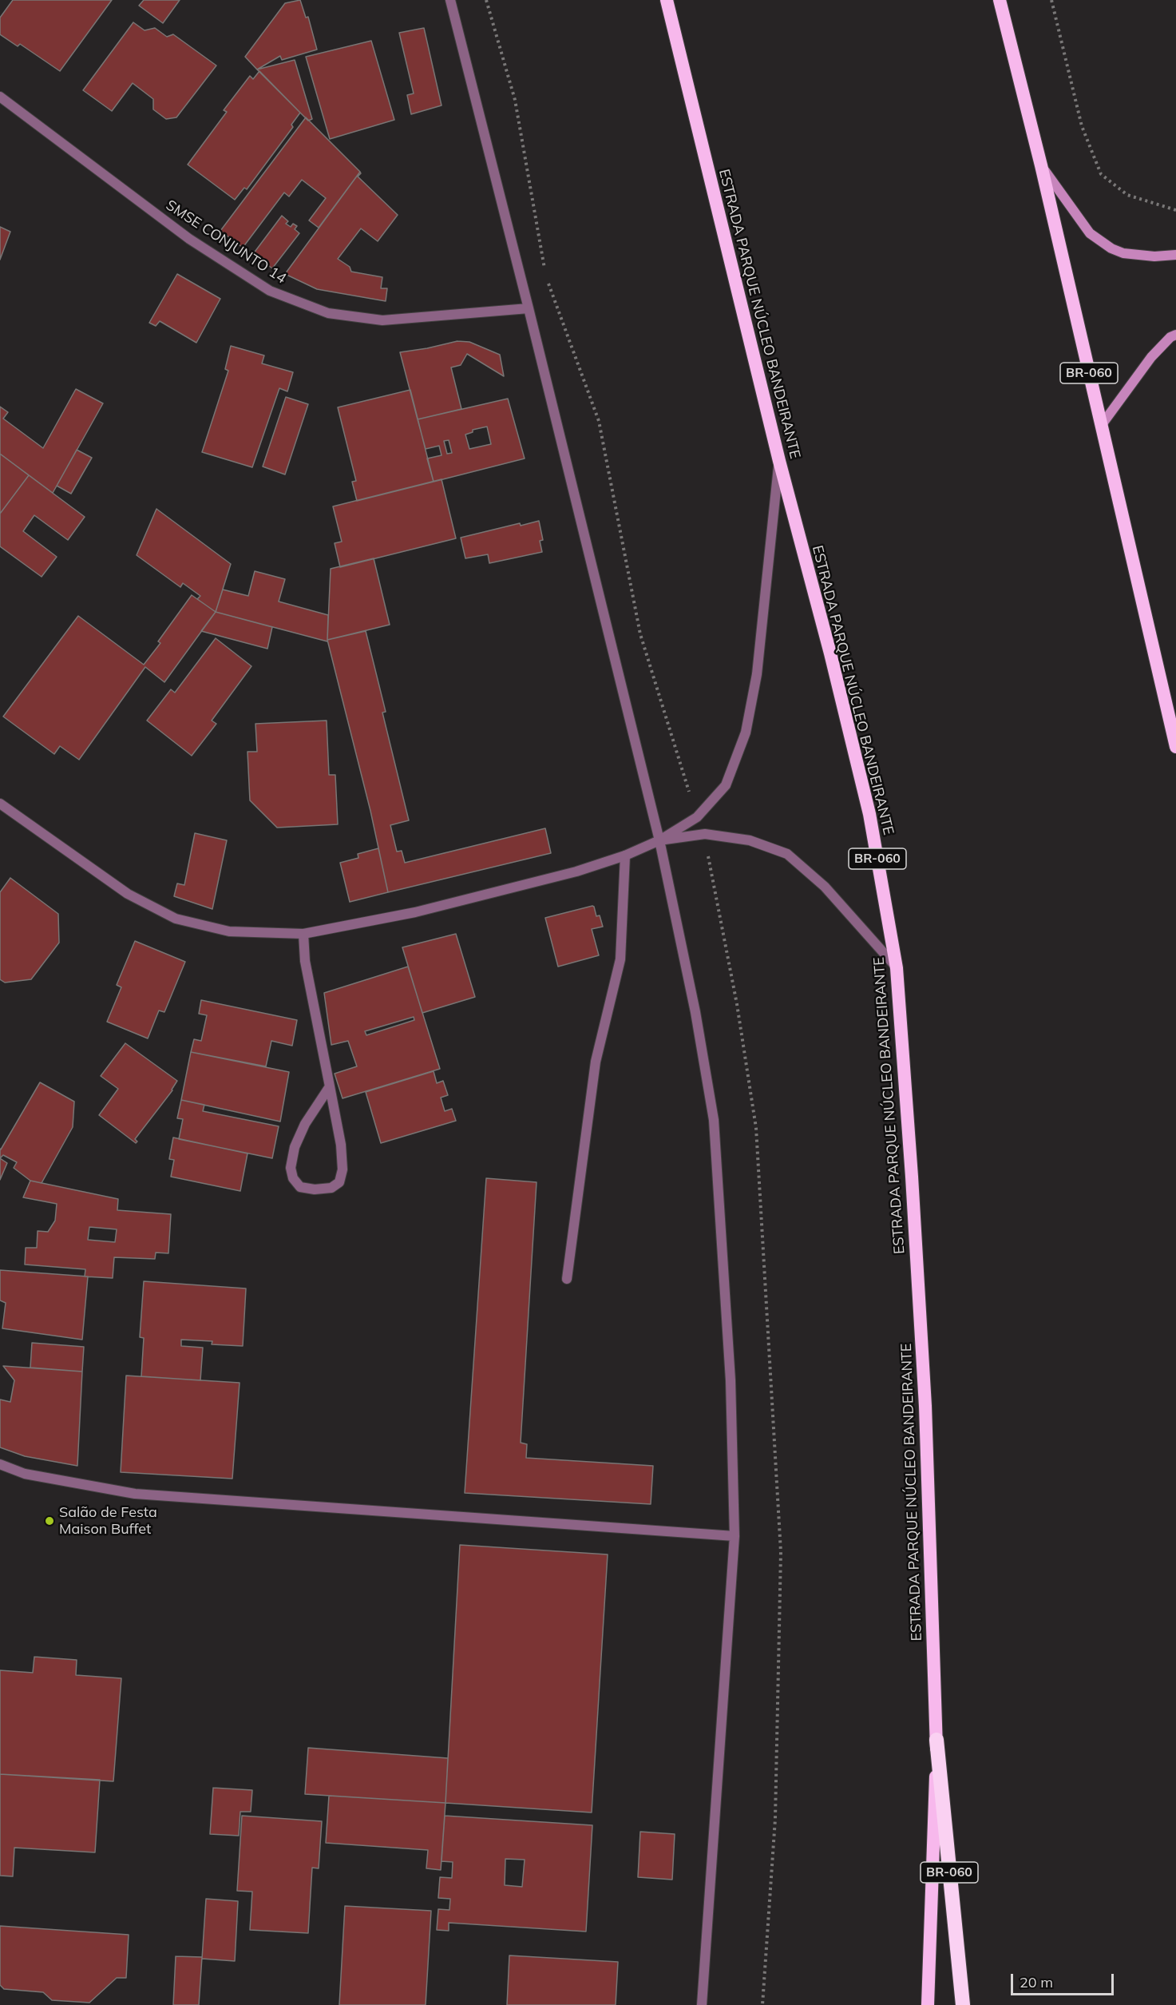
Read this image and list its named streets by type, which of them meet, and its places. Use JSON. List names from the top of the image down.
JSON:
{
  "streets": {
    "highway": ["ESTRADA PARQUE NÚCLEO BANDEIRANTE", "BR-060"],
    "street": ["SMSE CONJUNTO 14"]
  },
  "crossings": [
    ["ESTRADA PARQUE NÚCLEO BANDEIRANTE", "BR-060"]
  ],
  "places": ["Salão de Festa Maison Buffet"],
  "scale_bar": "20 m"
}
